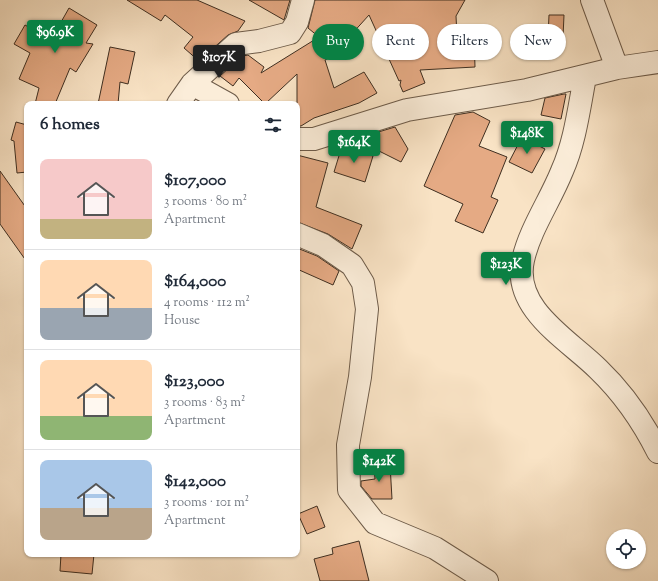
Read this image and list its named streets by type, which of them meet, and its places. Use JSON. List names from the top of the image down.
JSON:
{
  "page": {
    "price": [
      "$96.9K",
      "$107K",
      "$148K",
      "$164K",
      "$123K",
      "$142K"
    ],
    "chip": [
      "Buy",
      "Rent",
      "Filters",
      "New"
    ],
    "heading": "6 homes",
    "list": [
      {
        "name": "$107,000",
        "note": "3 rooms · 80 m² · Apartment"
      },
      {
        "name": "$164,000",
        "note": "4 rooms · 112 m² · House"
      },
      {
        "name": "$123,000",
        "note": "3 rooms · 83 m² · Apartment"
      },
      {
        "name": "$142,000",
        "note": "3 rooms · 101 m² · Apartment"
      }
    ]
  }
}
